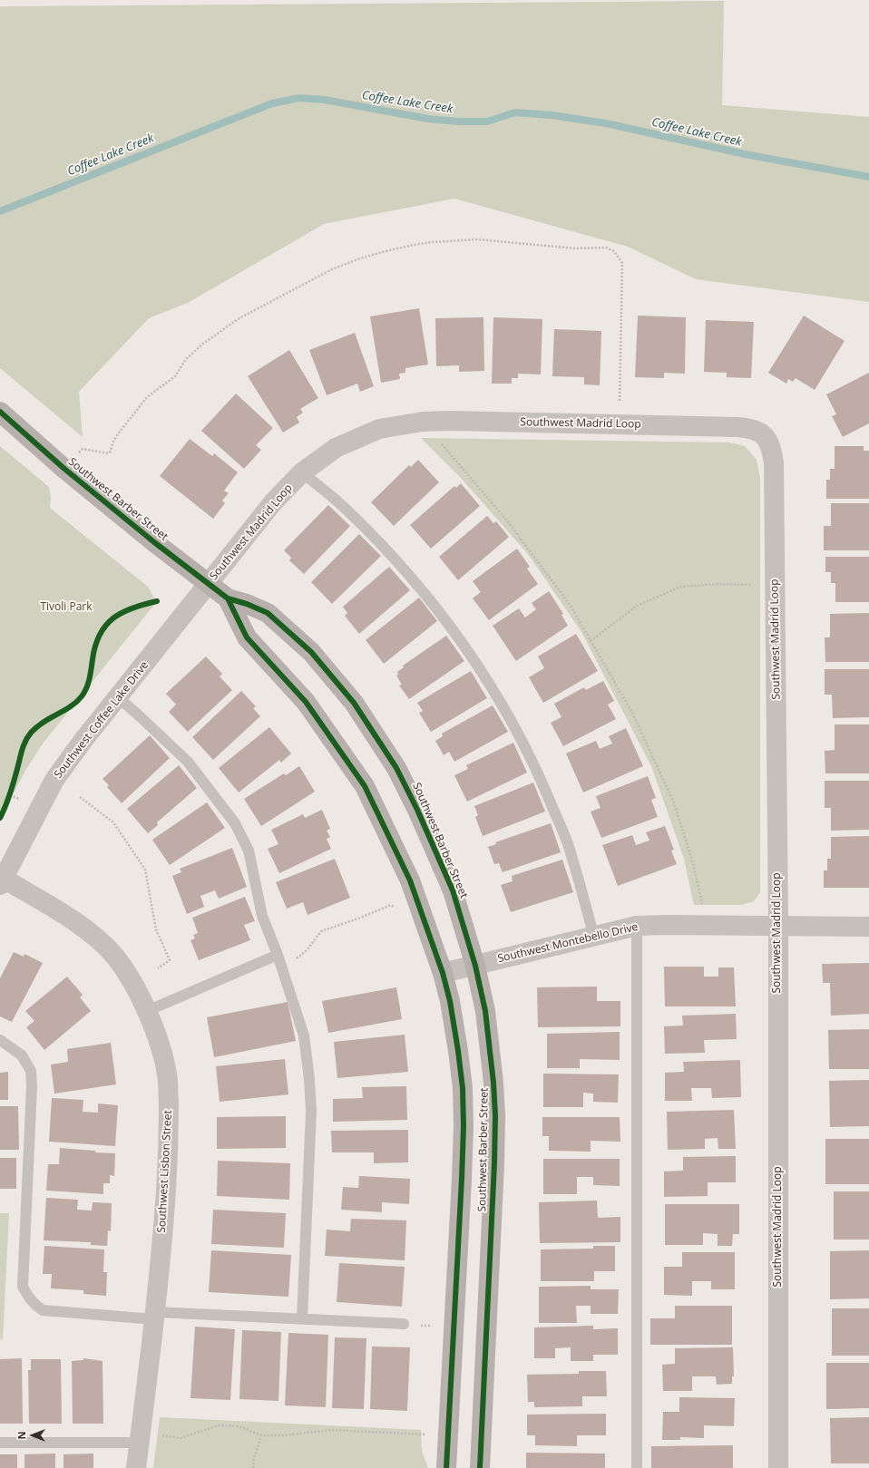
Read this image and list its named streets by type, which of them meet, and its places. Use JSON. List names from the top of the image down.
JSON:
{
  "streets": {
    "street": [
      "Southwest Madrid Loop",
      "Southwest Barber Street",
      "Southwest Coffee Lake Drive",
      "Southwest Montebello Drive",
      "Southwest Lisbon Street"
    ]
  },
  "crossings": [
    ["Southwest Madrid Loop", "Southwest Barber Street"],
    ["Southwest Madrid Loop", "Southwest Coffee Lake Drive"],
    ["Southwest Madrid Loop", "Southwest Montebello Drive"],
    ["Southwest Barber Street", "Southwest Coffee Lake Drive"],
    ["Southwest Barber Street", "Southwest Montebello Drive"],
    ["Southwest Coffee Lake Drive", "Southwest Lisbon Street"]
  ],
  "water": ["Coffee Lake Creek"],
  "parks": ["Tivoli Park"],
  "north": "left"
}
